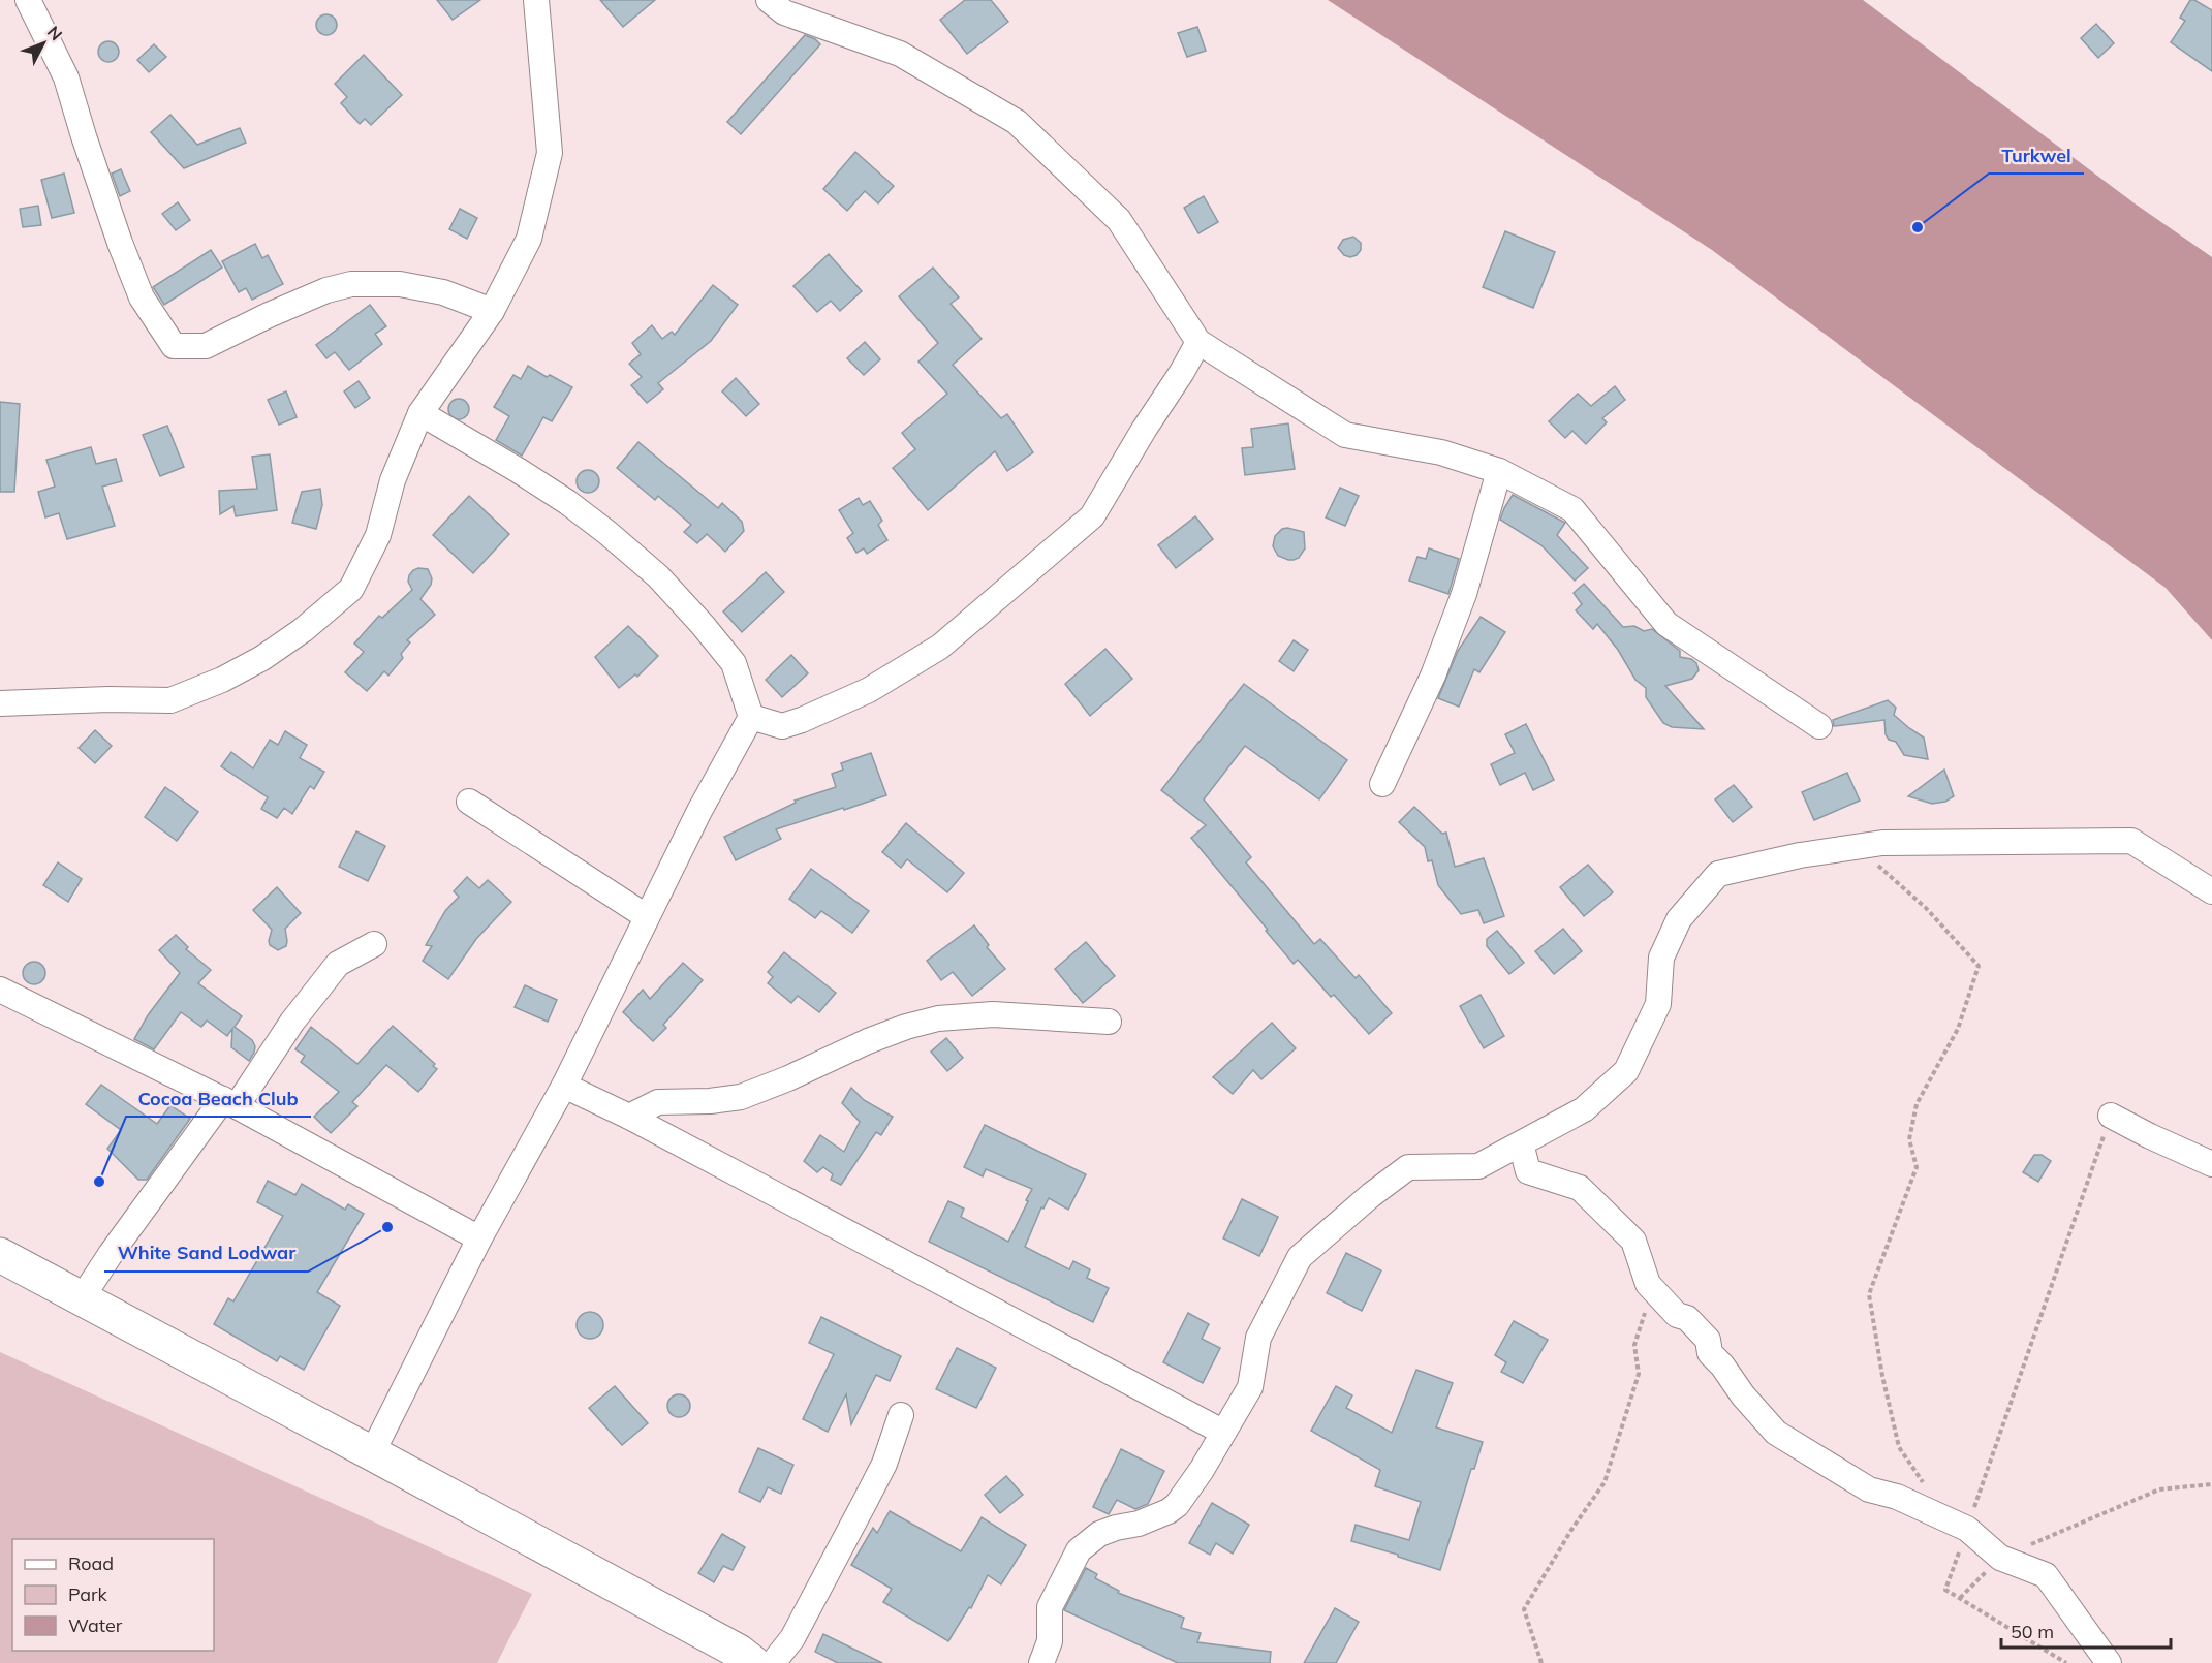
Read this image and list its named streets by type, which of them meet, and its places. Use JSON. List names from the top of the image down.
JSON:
{
  "places": ["Turkwel", "Cocoa Beach Club", "White Sand Lodwar"],
  "legend": ["Road", "Park", "Water"],
  "scale_bar": "50 m",
  "north": "top right"
}
